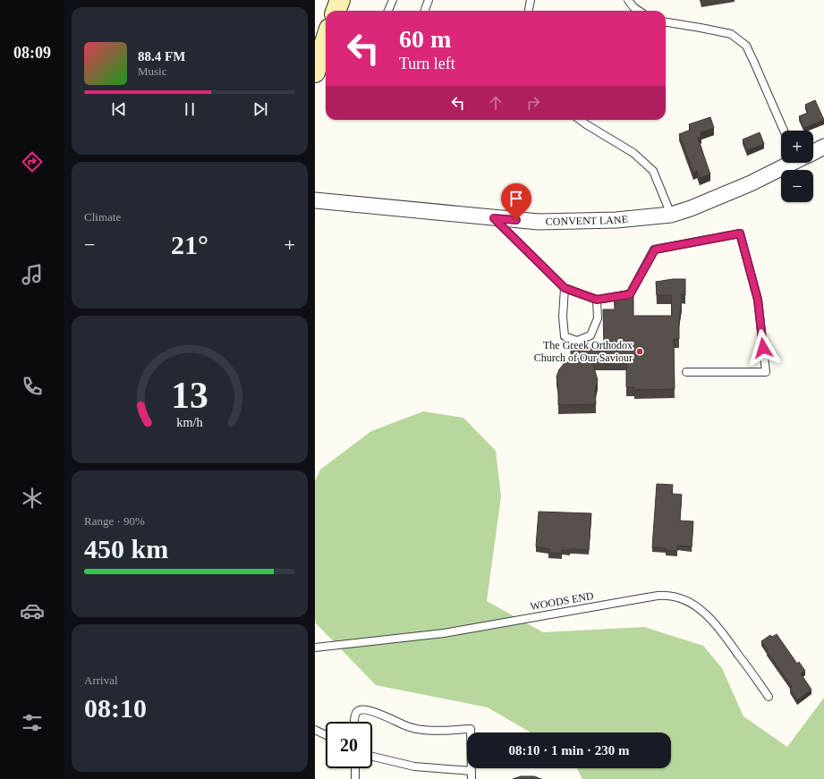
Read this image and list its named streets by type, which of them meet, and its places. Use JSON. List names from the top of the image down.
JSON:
{
  "streets": {
    "street": ["CONVENT LANE"],
    "lane": ["WOODS END"]
  },
  "places": ["The Greek Orthodox Church of Our Saviour"],
  "page": {
    "tabs": "08:09",
    "turn": ["60 m", "Turn left"],
    "song": ["88.4 FM", "Music"],
    "map_buttons": ["+", "−"],
    "tile": [
      "Climate",
      ["Range · 90%", "450 km"],
      ["Arrival", "08:10"]
    ],
    "heat": ["−", "21°", "+"],
    "limit": "20",
    "trip": "08:10 · 1 min · 230 m",
    "gauge": ["13", "km/h"]
  }
}
